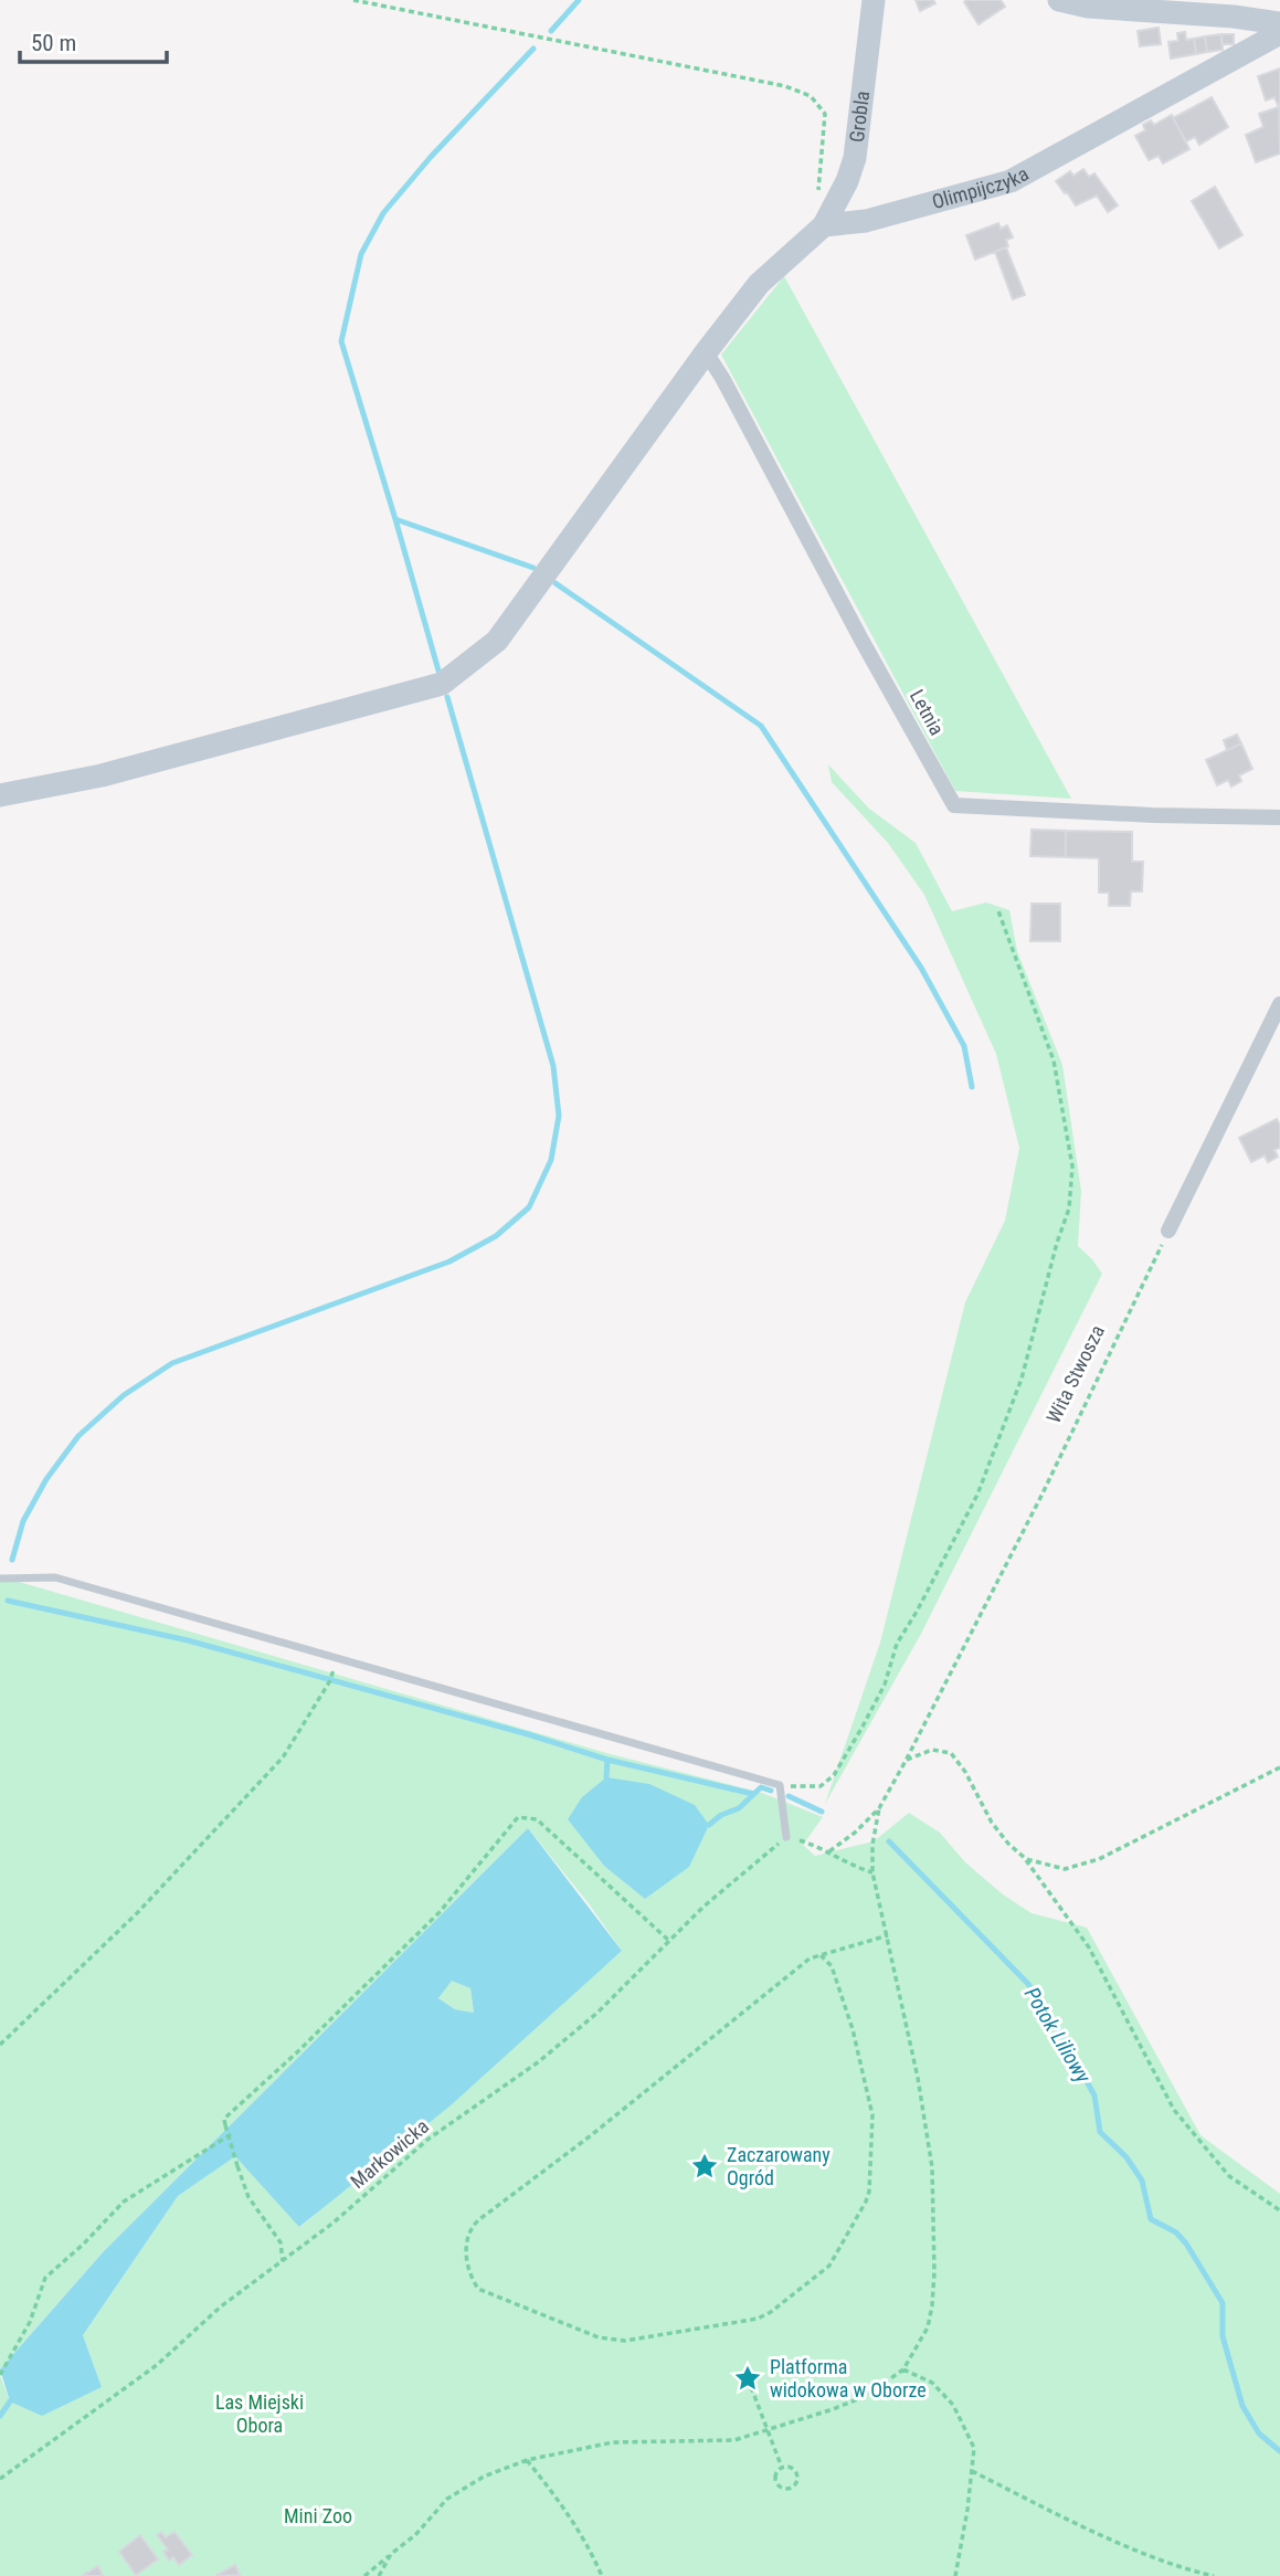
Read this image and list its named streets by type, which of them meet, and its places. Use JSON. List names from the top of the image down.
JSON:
{
  "streets": {
    "street": ["Grobla", "Olimpijczyka", "Letnia"],
    "path": ["Wita Stwosza", "Markowicka"]
  },
  "crossings": [
    ["Grobla", "Olimpijczyka"]
  ],
  "water": ["Potok Liliowy"],
  "parks": ["Las Miejski Obora", "Mini Zoo"],
  "places": {
    "place": ["Zaczarowany Ogród", "Platforma widokowa w Oborze"]
  },
  "scale_bar": "50 m"
}
